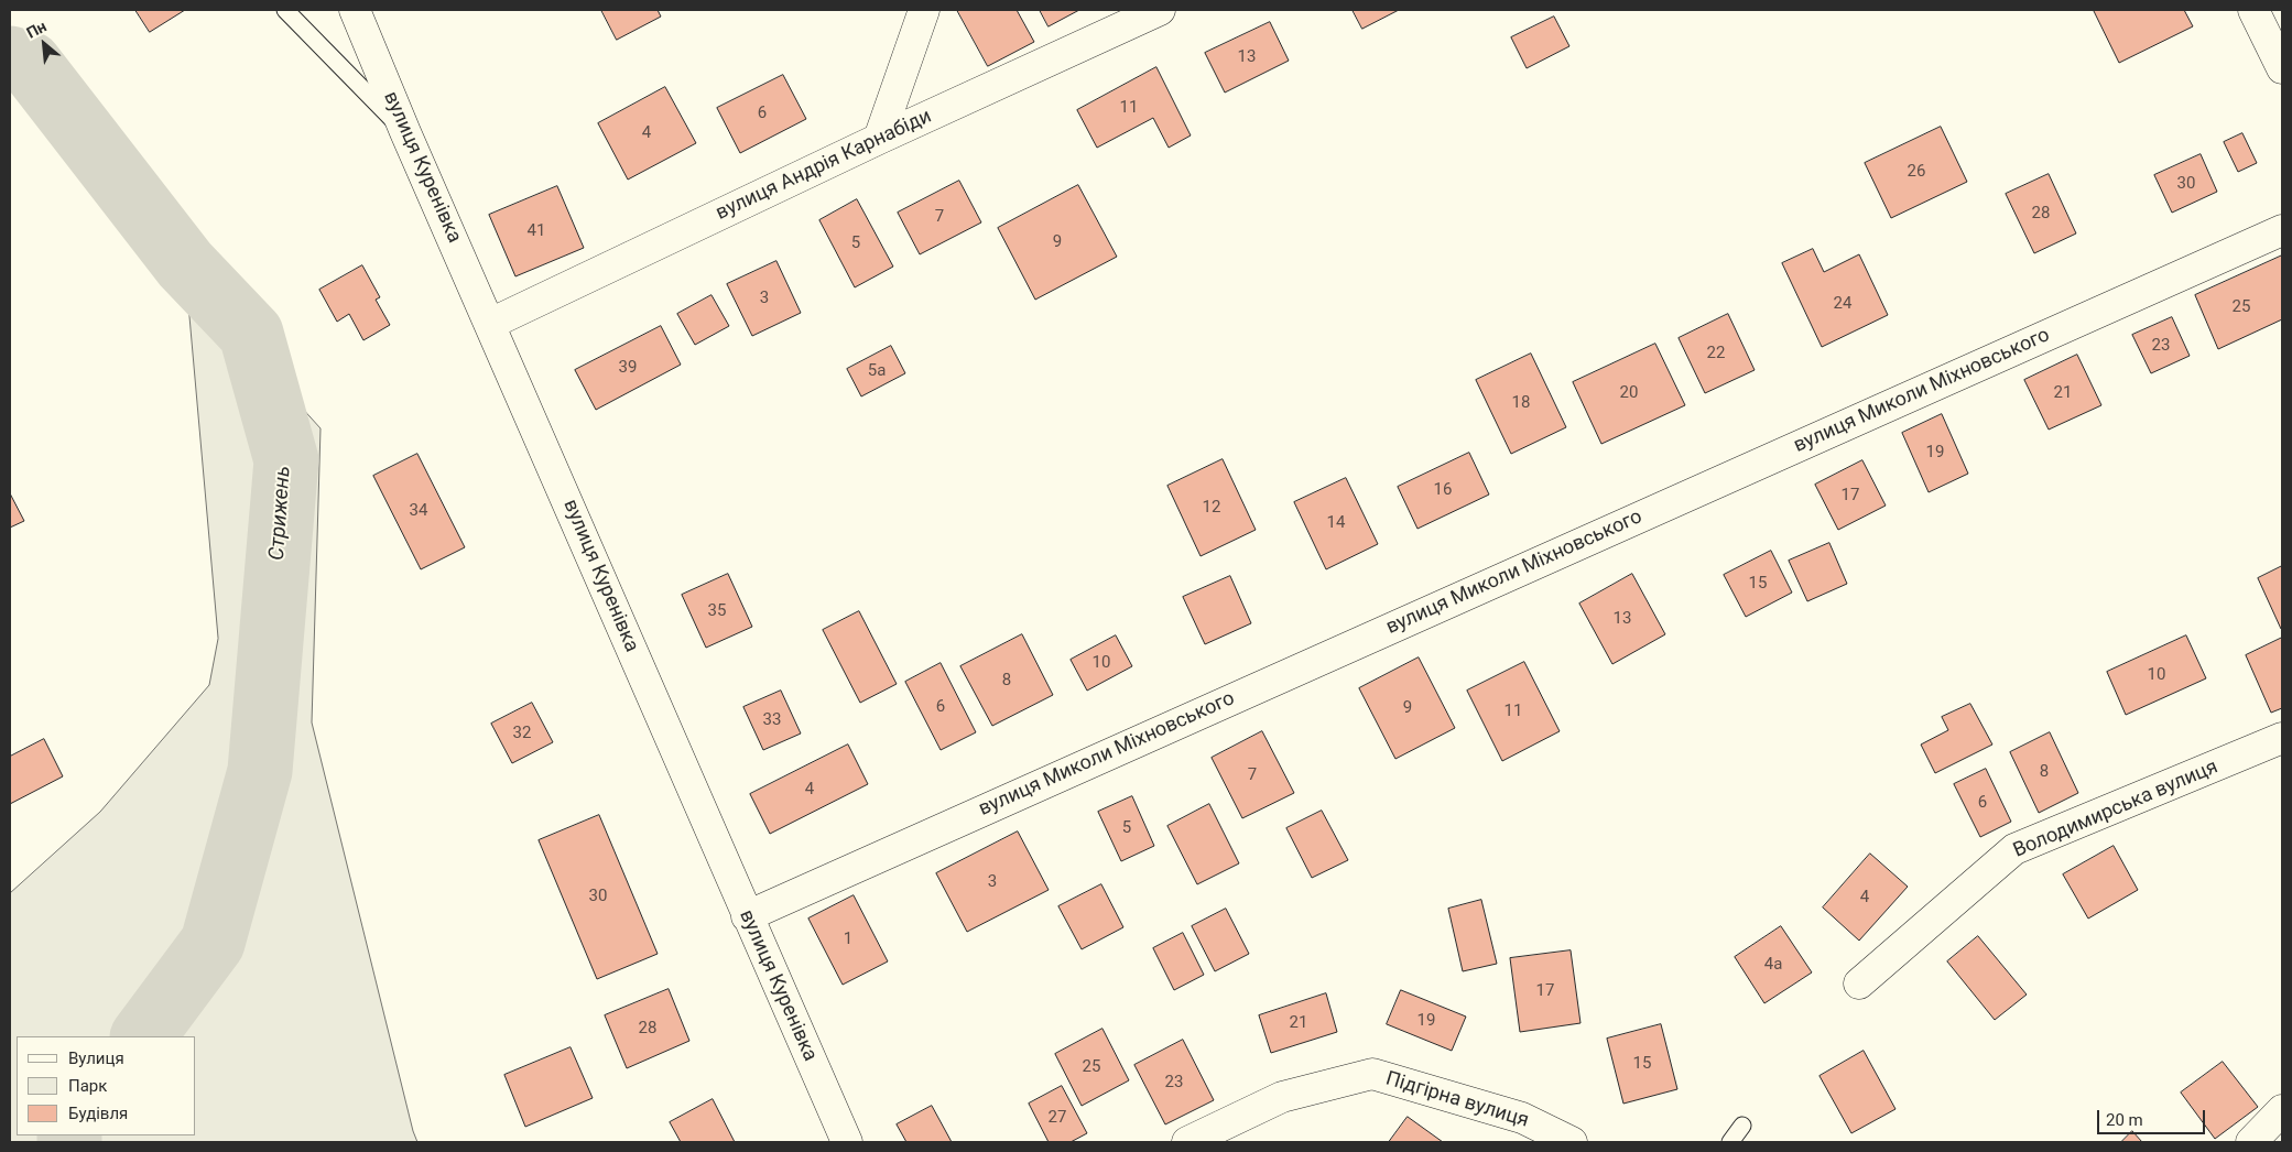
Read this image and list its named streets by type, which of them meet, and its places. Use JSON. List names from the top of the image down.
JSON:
{
  "streets": {
    "street": [
      "вулиця Андрія Карнабіди",
      "вулиця Куренівка",
      "вулиця Миколи Міхновського",
      "Володимирська вулиця",
      "Підгірна вулиця"
    ]
  },
  "crossings": [
    ["вулиця Андрія Карнабіди", "вулиця Куренівка"],
    ["вулиця Куренівка", "вулиця Миколи Міхновського"]
  ],
  "water": ["Стрижень"],
  "house_numbers": [
    "13",
    "11",
    "6",
    "4",
    "26",
    "30",
    "28",
    "7",
    "41",
    "9",
    "5",
    "3",
    "24",
    "25",
    "23",
    "22",
    "39",
    "5а",
    "20",
    "21",
    "18",
    "19",
    "16",
    "17",
    "12",
    "34",
    "14",
    "15",
    "35",
    "13",
    "10",
    "10",
    "8",
    "6",
    "9",
    "11",
    "33",
    "32",
    "8",
    "7",
    "4",
    "6",
    "5",
    "3",
    "30",
    "4",
    "1",
    "4а",
    "17",
    "19",
    "21",
    "28",
    "15",
    "25",
    "23",
    "27"
  ],
  "legend": ["Вулиця", "Парк", "Будівля"],
  "scale_bar": "20 m",
  "north": "top left"
}
